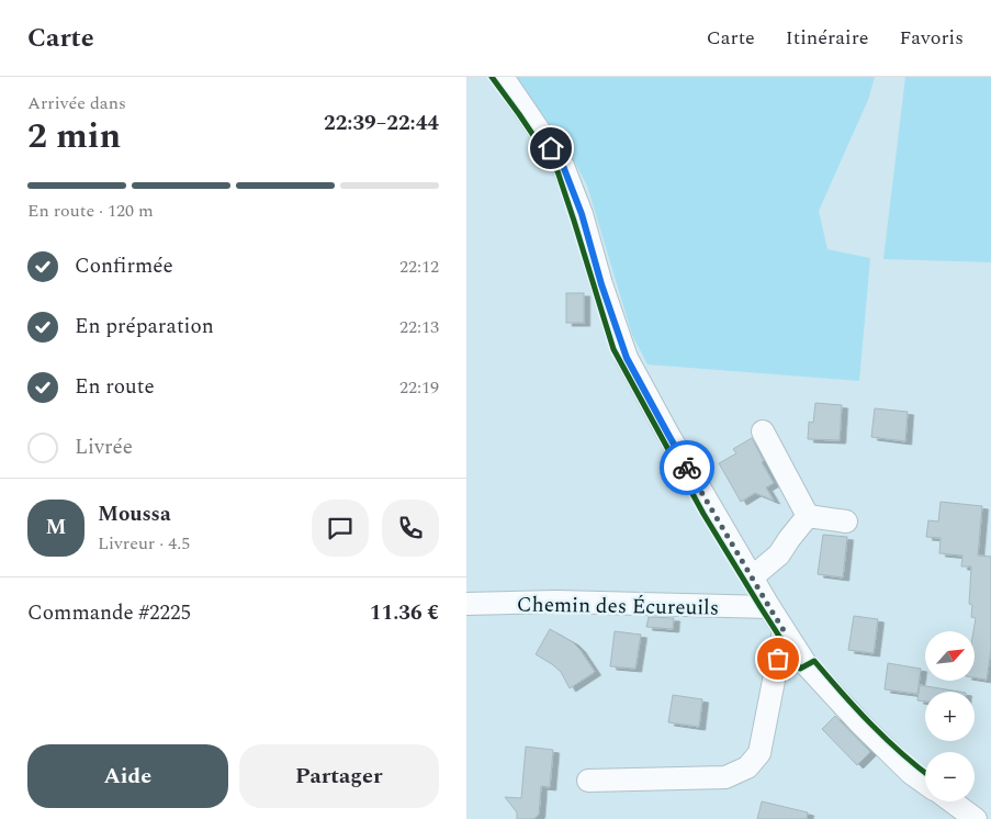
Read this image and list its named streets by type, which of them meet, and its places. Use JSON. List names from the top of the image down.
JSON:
{
  "streets": {
    "street": ["Chemin des Écureuils"]
  },
  "north": "top right",
  "page": {
    "header": "Carte",
    "nav": ["Carte", "Itinéraire", "Favoris"],
    "heading": ["2 min", "Arrivée dans", "22:39–22:44"],
    "panel": [
      "Moussa",
      "Livreur · 4.5",
      "Commande #2225",
      "11.36 €"
    ],
    "bar": "En route · 120 m",
    "list": [
      ["Confirmée", "22:12"],
      ["En préparation", "22:13"],
      ["En route", "22:19"],
      "Livrée"
    ],
    "round": "M",
    "map_buttons": ["+", "−"],
    "buttons": ["Aide", "Partager"]
  }
}
